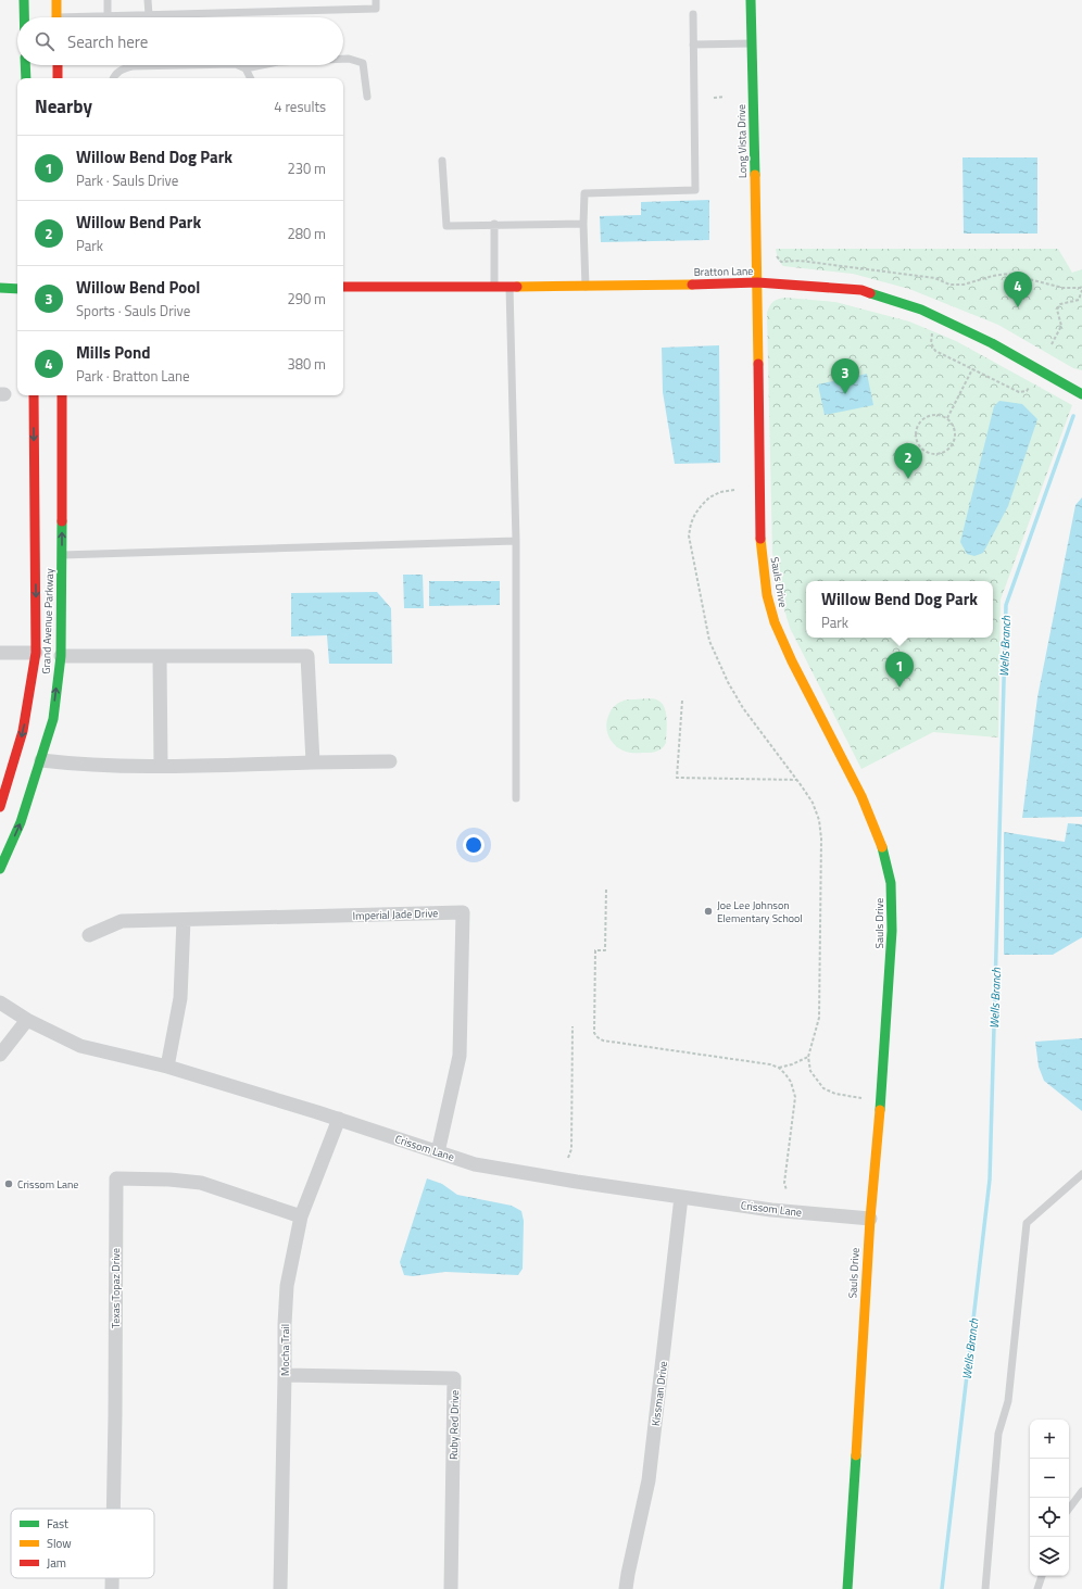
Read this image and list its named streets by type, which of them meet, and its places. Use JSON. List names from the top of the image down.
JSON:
{
  "streets": {
    "street": [
      "Long Vista Drive",
      "Bratton Lane",
      "Sauls Drive",
      "Grand Avenue Parkway",
      "Imperial Jade Drive",
      "Crissom Lane",
      "Texas Topaz Drive",
      "Mocha Trail",
      "Kissman Drive",
      "Ruby Red Drive"
    ]
  },
  "crossings": [
    ["Long Vista Drive", "Bratton Lane"],
    ["Long Vista Drive", "Sauls Drive"],
    ["Bratton Lane", "Sauls Drive"],
    ["Sauls Drive", "Crissom Lane"],
    ["Imperial Jade Drive", "Crissom Lane"],
    ["Crissom Lane", "Mocha Trail"],
    ["Crissom Lane", "Kissman Drive"],
    ["Texas Topaz Drive", "Mocha Trail"],
    ["Mocha Trail", "Ruby Red Drive"]
  ],
  "water": ["Wells Branch"],
  "places": ["Joe Lee Johnson Elementary School", "Crissom Lane"],
  "legend": ["Fast", "Slow", "Jam"],
  "page": {
    "search": "Search here",
    "heading": ["Nearby", "4 results"],
    "list": [
      {
        "mark": "1",
        "name": "Willow Bend Dog Park",
        "note": "Park · Sauls Drive",
        "value": "230 m"
      },
      {
        "mark": "2",
        "name": "Willow Bend Park",
        "note": "Park",
        "value": "280 m"
      },
      {
        "mark": "3",
        "name": "Willow Bend Pool",
        "note": "Sports · Sauls Drive",
        "value": "290 m"
      },
      {
        "mark": "4",
        "name": "Mills Pond",
        "note": "Park · Bratton Lane",
        "value": "380 m"
      }
    ],
    "pins": [
      "4",
      "3",
      "2",
      "1"
    ],
    "popup": ["Willow Bend Dog Park", "Park"],
    "map_buttons": ["+", "−"]
  }
}
